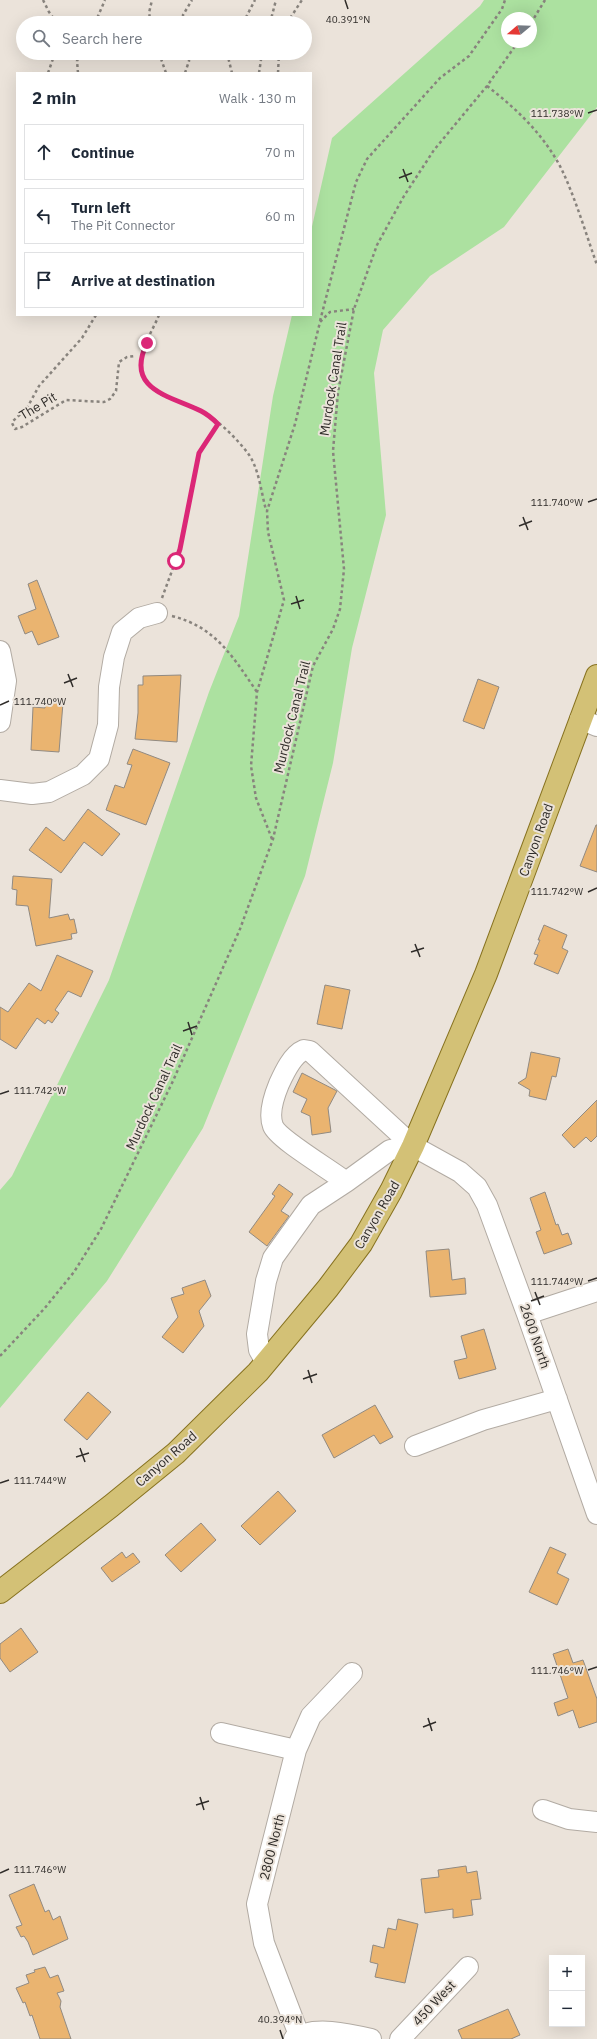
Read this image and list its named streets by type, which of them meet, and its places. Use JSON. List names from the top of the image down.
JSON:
{
  "streets": {
    "main road": ["Canyon Road"],
    "street": ["2600 North", "2800 North", "450 West"],
    "path": ["Murdock Canal Trail", "The Pit"]
  },
  "crossings": [
    ["Canyon Road", "2600 North"]
  ],
  "north": "left",
  "page": {
    "search": "Search here",
    "heading": ["2 min", "Walk · 130 m"],
    "list": [
      ["Continue", "70 m"],
      ["Turn left", "The Pit Connector", "60 m"],
      "Arrive at destination"
    ],
    "map_buttons": ["+", "−"]
  },
  "coordinates": [
    "40.391°N",
    "111.738°W",
    "111.740°W",
    "111.742°W",
    "111.744°W",
    "111.746°W",
    "40.394°N"
  ]
}
